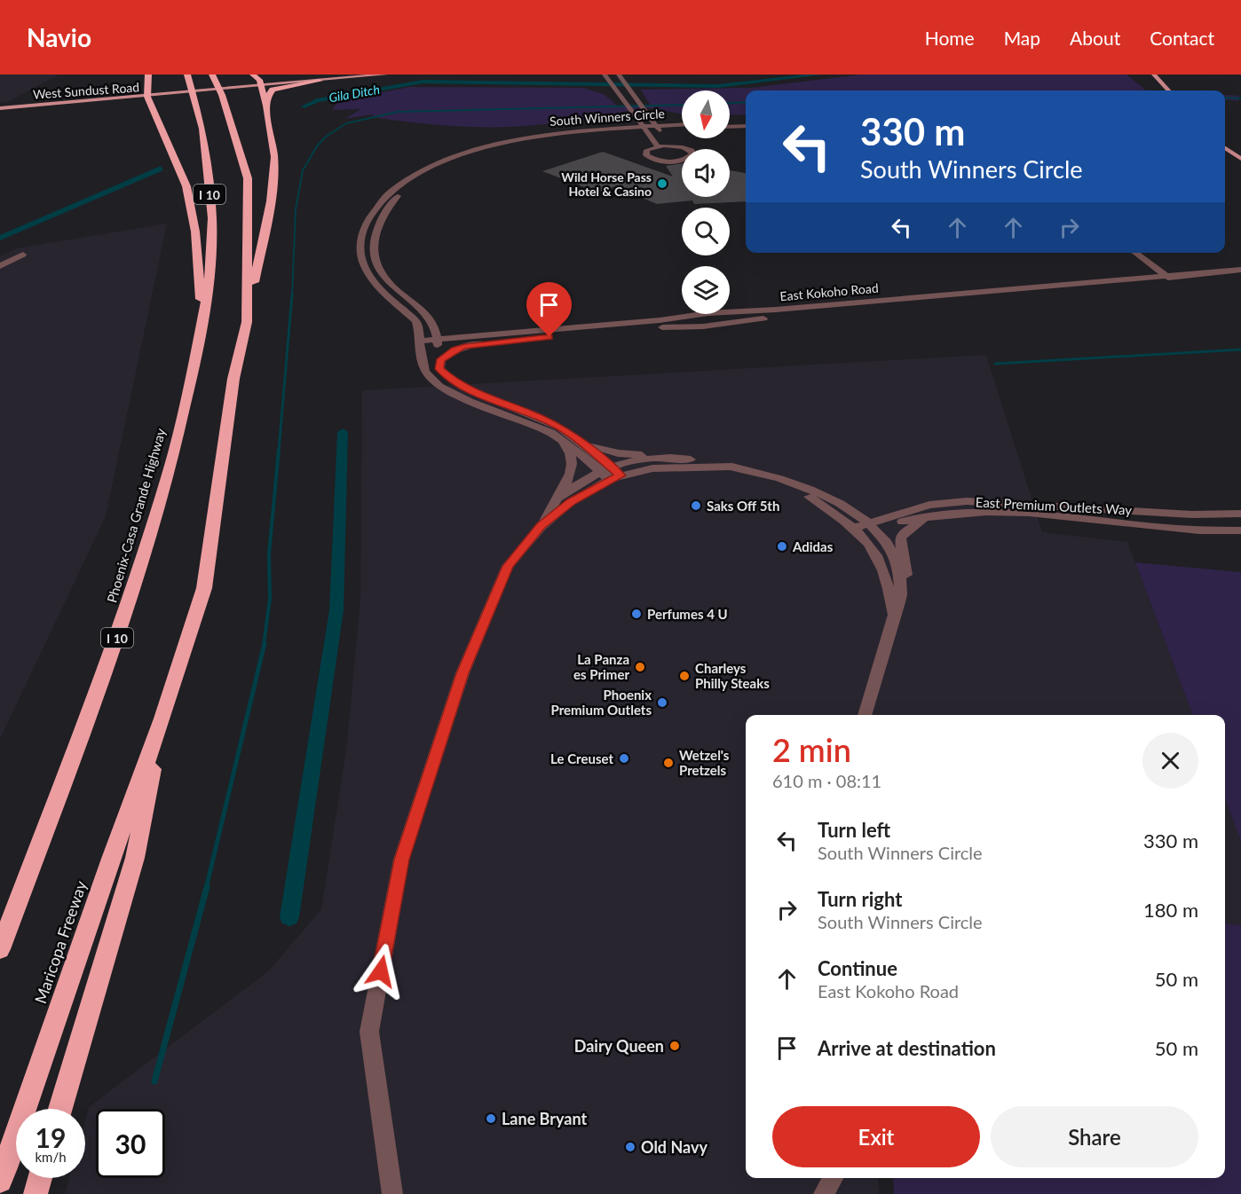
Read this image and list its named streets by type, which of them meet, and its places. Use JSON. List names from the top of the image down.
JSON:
{
  "streets": {
    "highway": ["I 10", "Phoenix-Casa Grande Highway", "Maricopa Freeway"],
    "main road": ["West Sundust Road"],
    "street": ["South Winners Circle", "East Kokoho Road", "East Premium Outlets Way"]
  },
  "crossings": [
    ["South Winners Circle", "East Kokoho Road"]
  ],
  "water": ["Gila Ditch"],
  "places": [
    "Wild Horse Pass Hotel & Casino",
    "Saks Off 5th",
    "Adidas",
    "Perfumes 4 U",
    "La Panza es Primer",
    "Charleys Philly Steaks",
    "Phoenix Premium Outlets",
    "Le Creuset",
    "Wetzel's Pretzels",
    "Dairy Queen",
    "Lane Bryant",
    "Old Navy"
  ],
  "north": "bottom",
  "page": {
    "header": "Navio",
    "nav": [
      "Home",
      "Map",
      "About",
      "Contact"
    ],
    "turn": ["330 m", "South Winners Circle"],
    "heading": ["2 min", "610 m · 08:11"],
    "list": [
      {
        "name": "Turn left",
        "note": "South Winners Circle",
        "value": "330 m"
      },
      {
        "name": "Turn right",
        "note": "South Winners Circle",
        "value": "180 m"
      },
      {
        "name": "Continue",
        "note": "East Kokoho Road",
        "value": "50 m"
      },
      {
        "name": "Arrive at destination",
        "value": "50 m"
      }
    ],
    "buttons": ["Exit", "Share"],
    "speed": "19 km/h",
    "limit": "30"
  }
}
